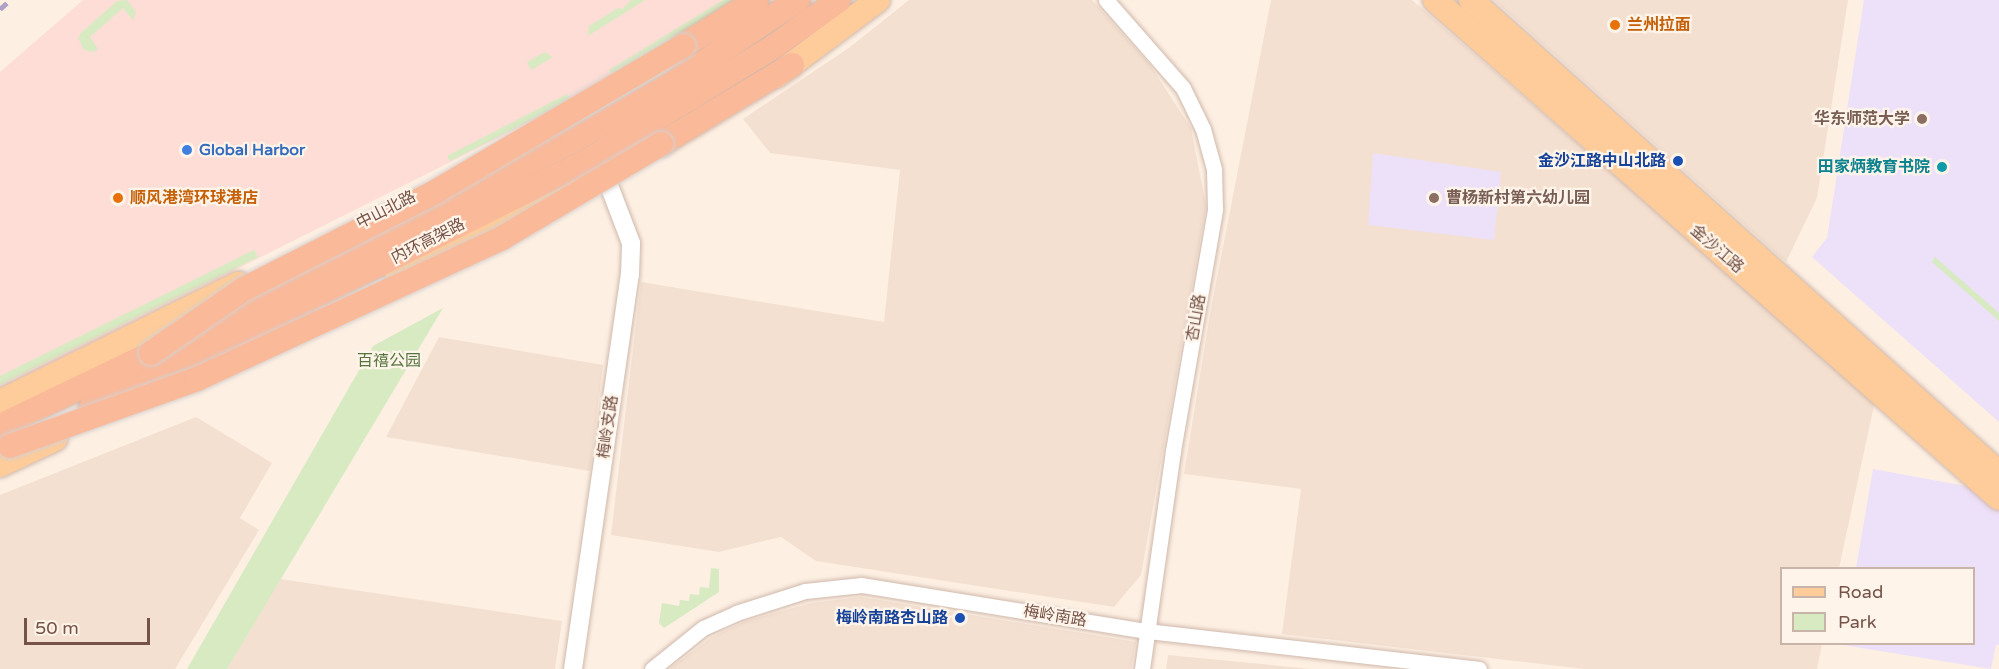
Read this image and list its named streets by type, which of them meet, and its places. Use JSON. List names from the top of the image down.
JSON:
{
  "streets": {
    "highway": ["内环高架路"],
    "main road": ["中山北路", "金沙江路"],
    "street": ["杏山路", "梅岭支路", "梅岭南路"]
  },
  "crossings": [
    ["杏山路", "梅岭南路"]
  ],
  "parks": ["百禧公园"],
  "places": [
    "兰州拉面",
    "华东师范大学",
    "Global Harbor",
    "金沙江路中山北路",
    "田家炳教育书院",
    "顺风港湾环球港店",
    "曹杨新村第六幼儿园",
    "梅岭南路杏山路"
  ],
  "legend": ["Road", "Park"],
  "scale_bar": "50 m"
}
